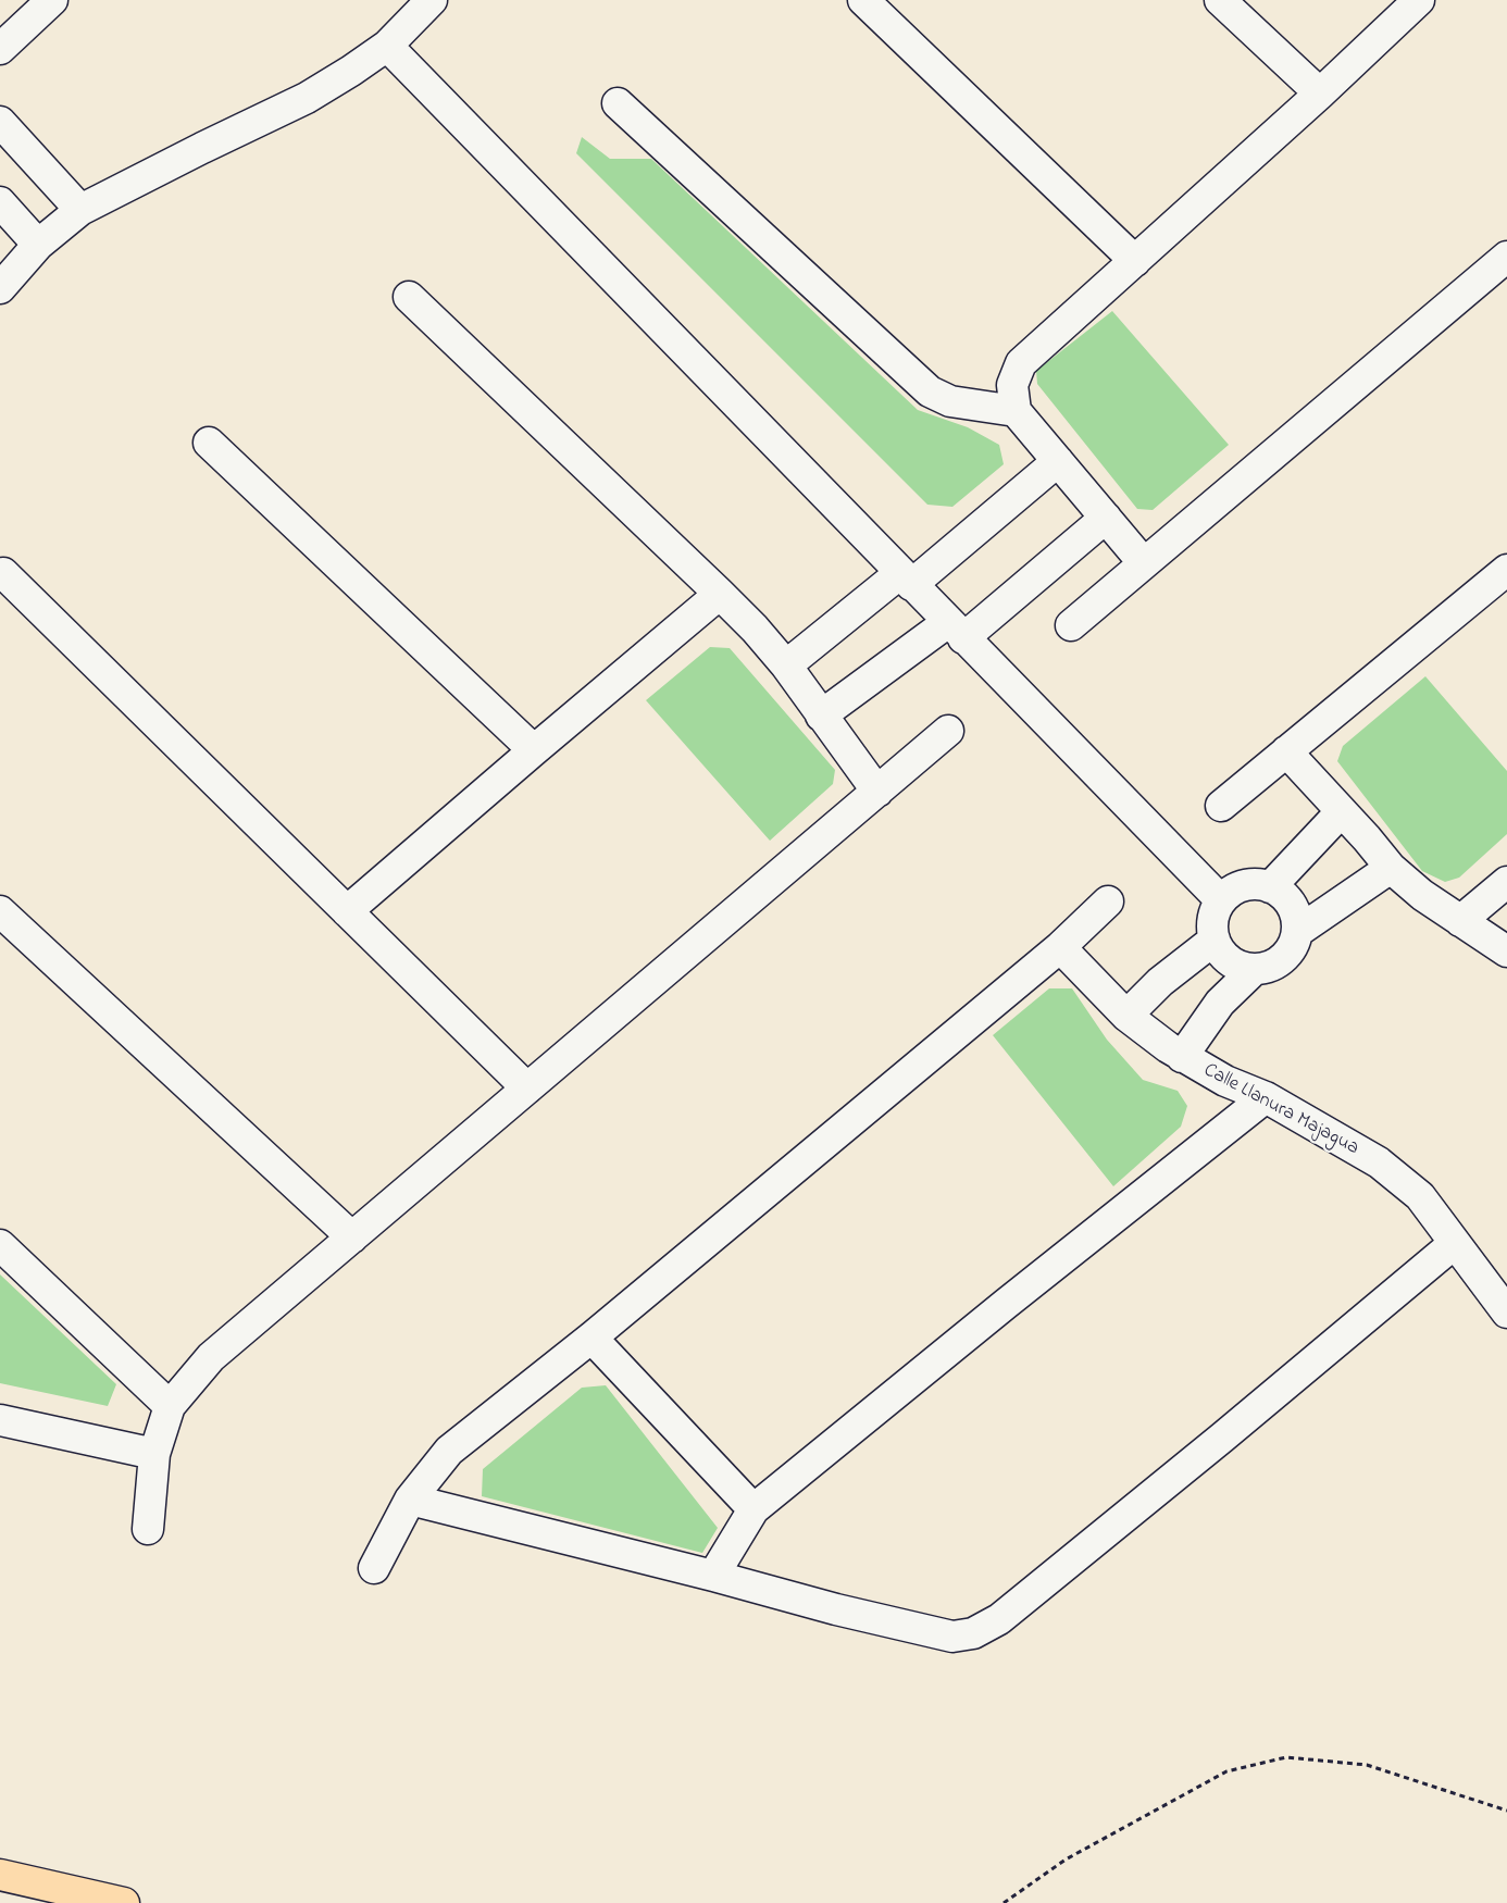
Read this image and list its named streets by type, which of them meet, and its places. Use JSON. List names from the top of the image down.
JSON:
{
  "streets": {
    "street": ["Calle Llanura Majagua"]
  }
}
